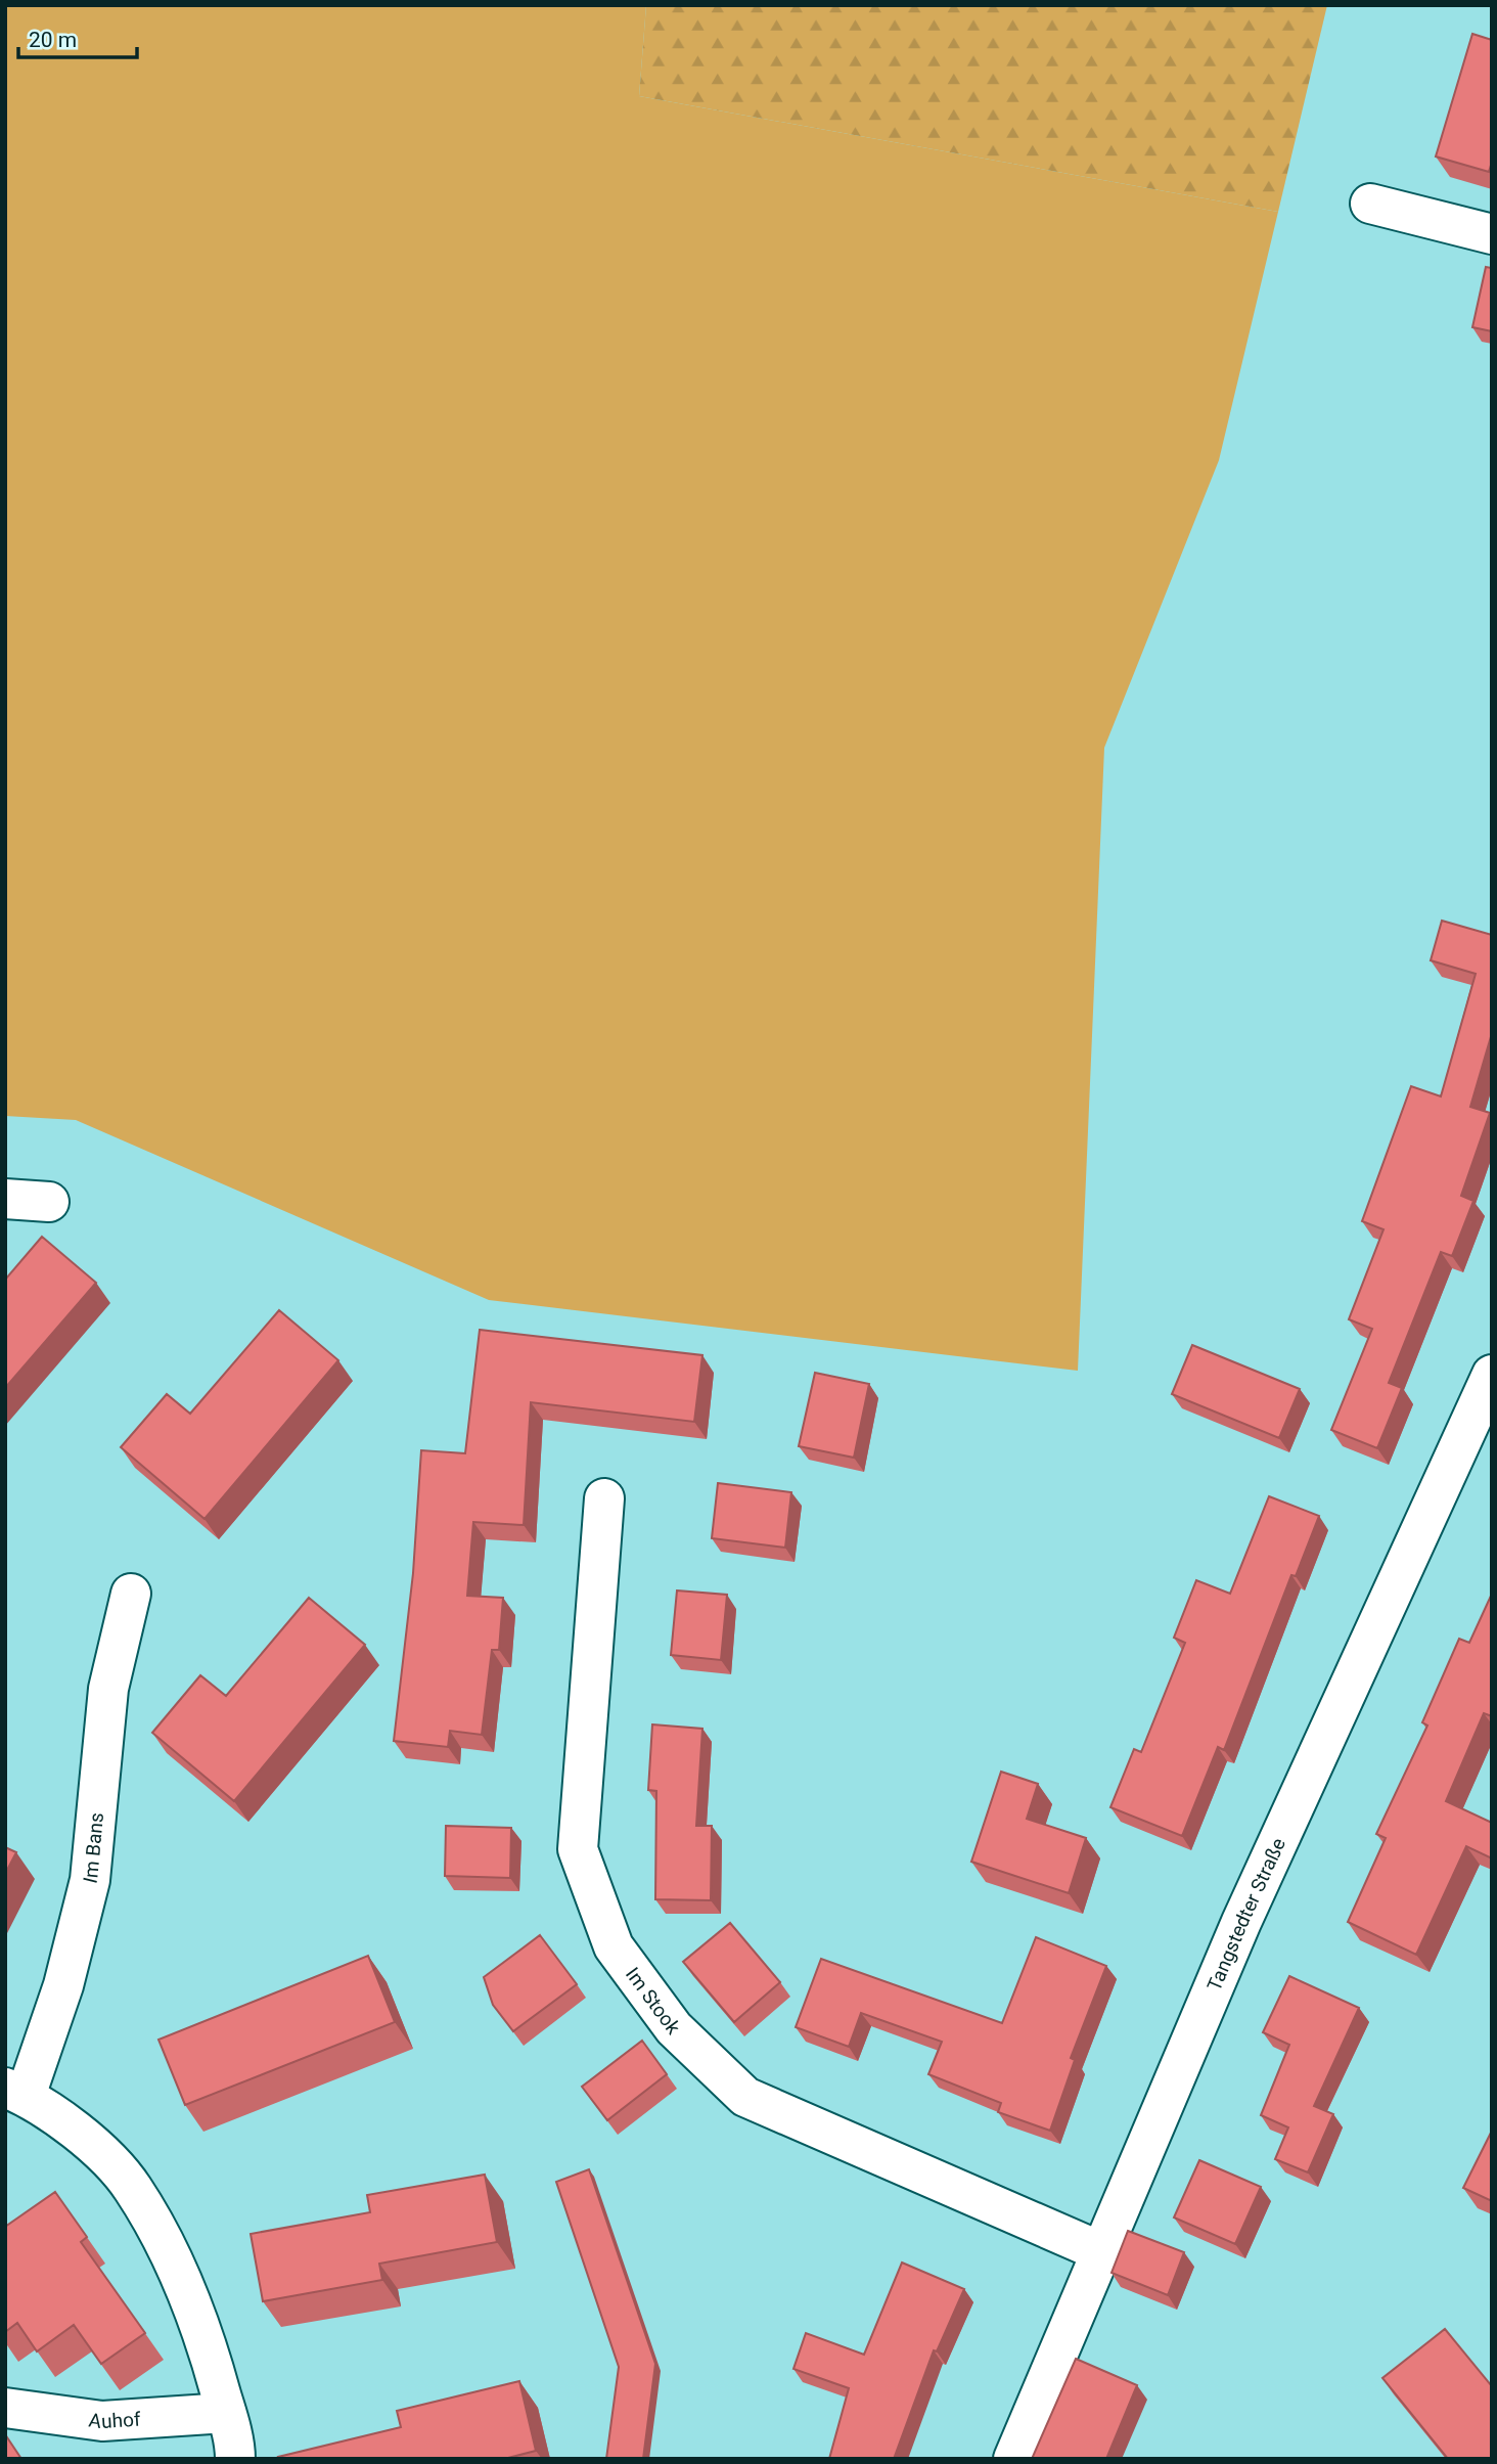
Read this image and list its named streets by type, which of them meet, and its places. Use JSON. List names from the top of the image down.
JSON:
{
  "streets": {
    "street": [
      "Im Bans",
      "Tangstedter Straße",
      "Im Stook",
      "Auhof"
    ]
  },
  "crossings": [
    ["Im Bans", "Auhof"],
    ["Tangstedter Straße", "Im Stook"]
  ],
  "scale_bar": "20 m"
}
